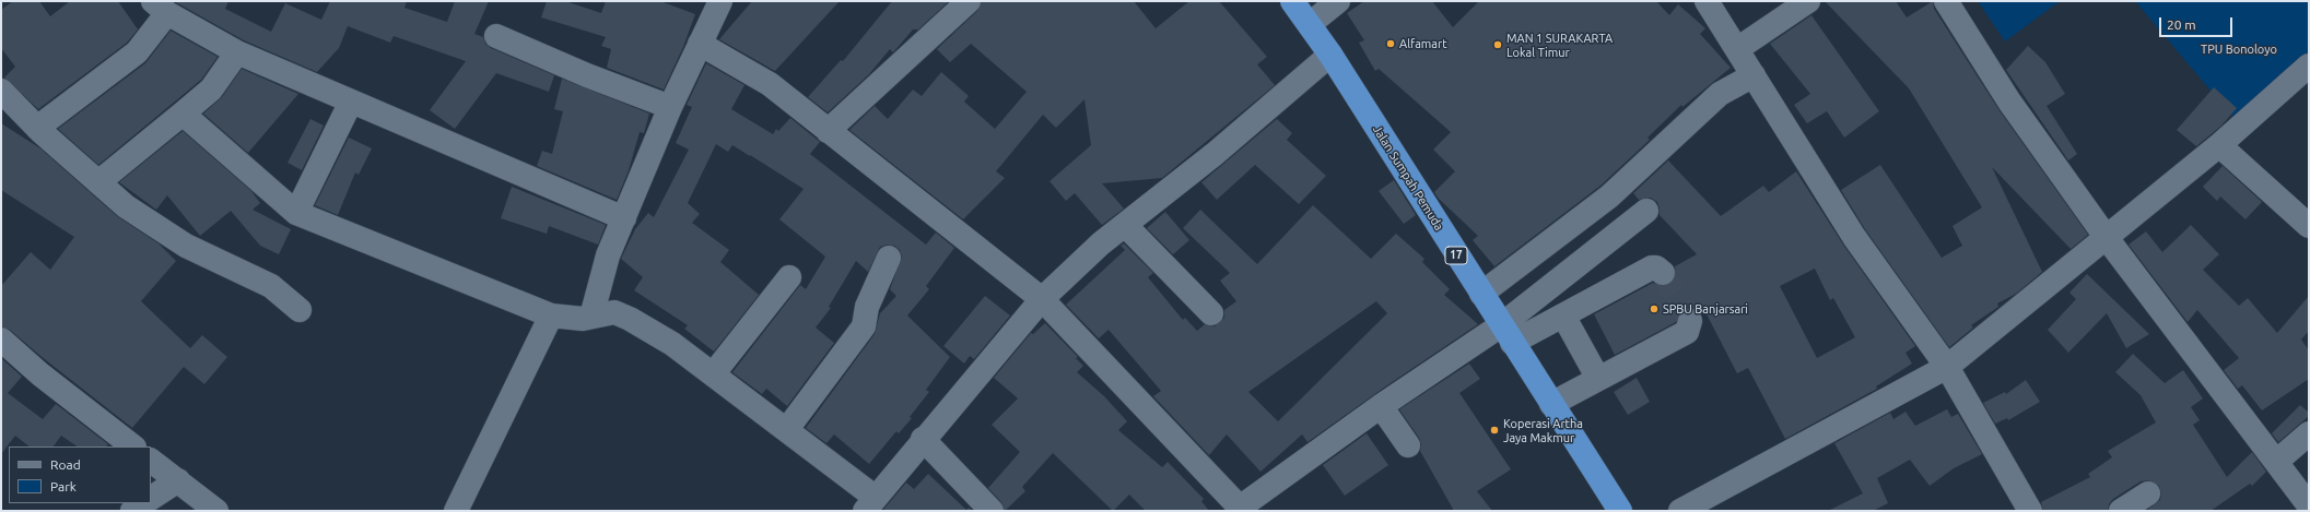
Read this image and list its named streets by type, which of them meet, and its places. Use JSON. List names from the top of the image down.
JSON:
{
  "streets": {
    "highway": ["Jalan Sumpah Pemuda", "17"]
  },
  "parks": ["TPU Bonoloyo"],
  "places": [
    "Alfamart",
    "MAN 1 SURAKARTA Lokal Timur",
    "SPBU Banjarsari",
    "Koperasi Artha Jaya Makmur"
  ],
  "legend": ["Road", "Park"],
  "scale_bar": "20 m"
}
